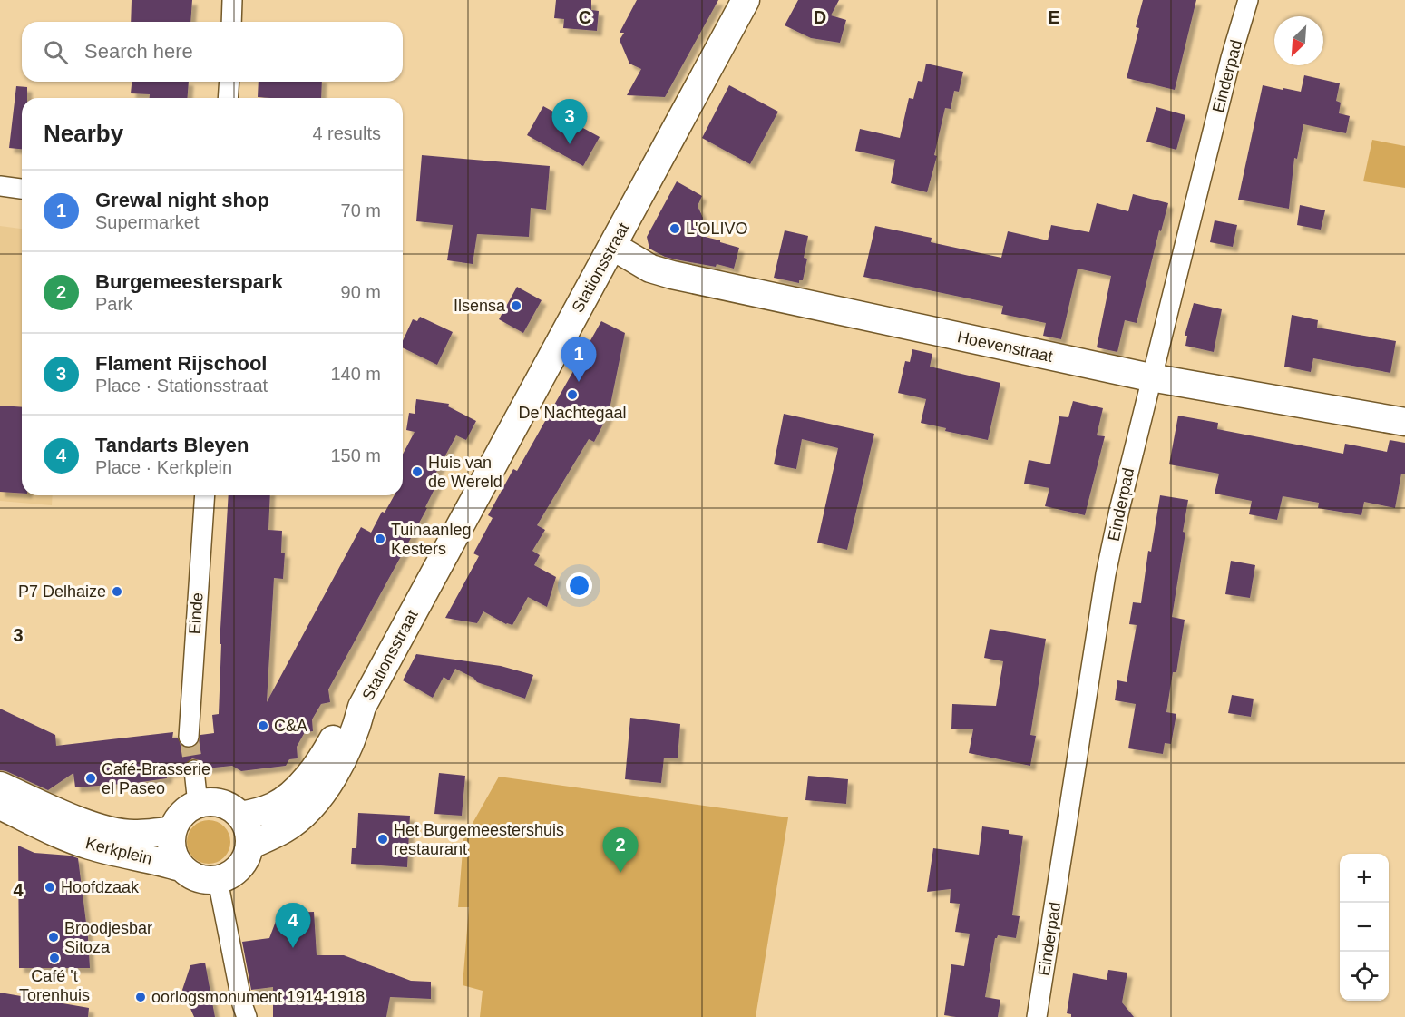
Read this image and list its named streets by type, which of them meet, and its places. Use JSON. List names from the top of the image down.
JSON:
{
  "streets": {
    "main road": ["Stationsstraat", "Hoevenstraat", "Kerkplein"],
    "street": ["Einderpad", "Einde"]
  },
  "crossings": [
    ["Einderpad", "Hoevenstraat"],
    ["Stationsstraat", "Hoevenstraat"],
    ["Stationsstraat", "Kerkplein"]
  ],
  "places": [
    "L'OLIVO",
    "Ilsensa",
    "De Nachtegaal",
    "Huis van de Wereld",
    "Tuinaanleg Kesters",
    "P7 Delhaize",
    "C&A",
    "Café-Brasserie el Paseo",
    "Het Burgemeestershuis restaurant",
    "Hoofdzaak",
    "Broodjesbar Sitoza",
    "Café 't Torenhuis",
    "oorlogsmonument 1914-1918"
  ],
  "north": "bottom left",
  "page": {
    "search": "Search here",
    "heading": ["Nearby", "4 results"],
    "pins": [
      "3",
      "1",
      "2",
      "4"
    ],
    "list": [
      {
        "mark": "1",
        "name": "Grewal night shop",
        "note": "Supermarket",
        "value": "70 m"
      },
      {
        "mark": "2",
        "name": "Burgemeesterspark",
        "note": "Park",
        "value": "90 m"
      },
      {
        "mark": "3",
        "name": "Flament Rijschool",
        "note": "Place · Stationsstraat",
        "value": "140 m"
      },
      {
        "mark": "4",
        "name": "Tandarts Bleyen",
        "note": "Place · Kerkplein",
        "value": "150 m"
      }
    ],
    "map_buttons": ["+", "−"]
  },
  "grid": {
    "columns": ["C", "D", "E"],
    "rows": ["3", "4"]
  }
}
